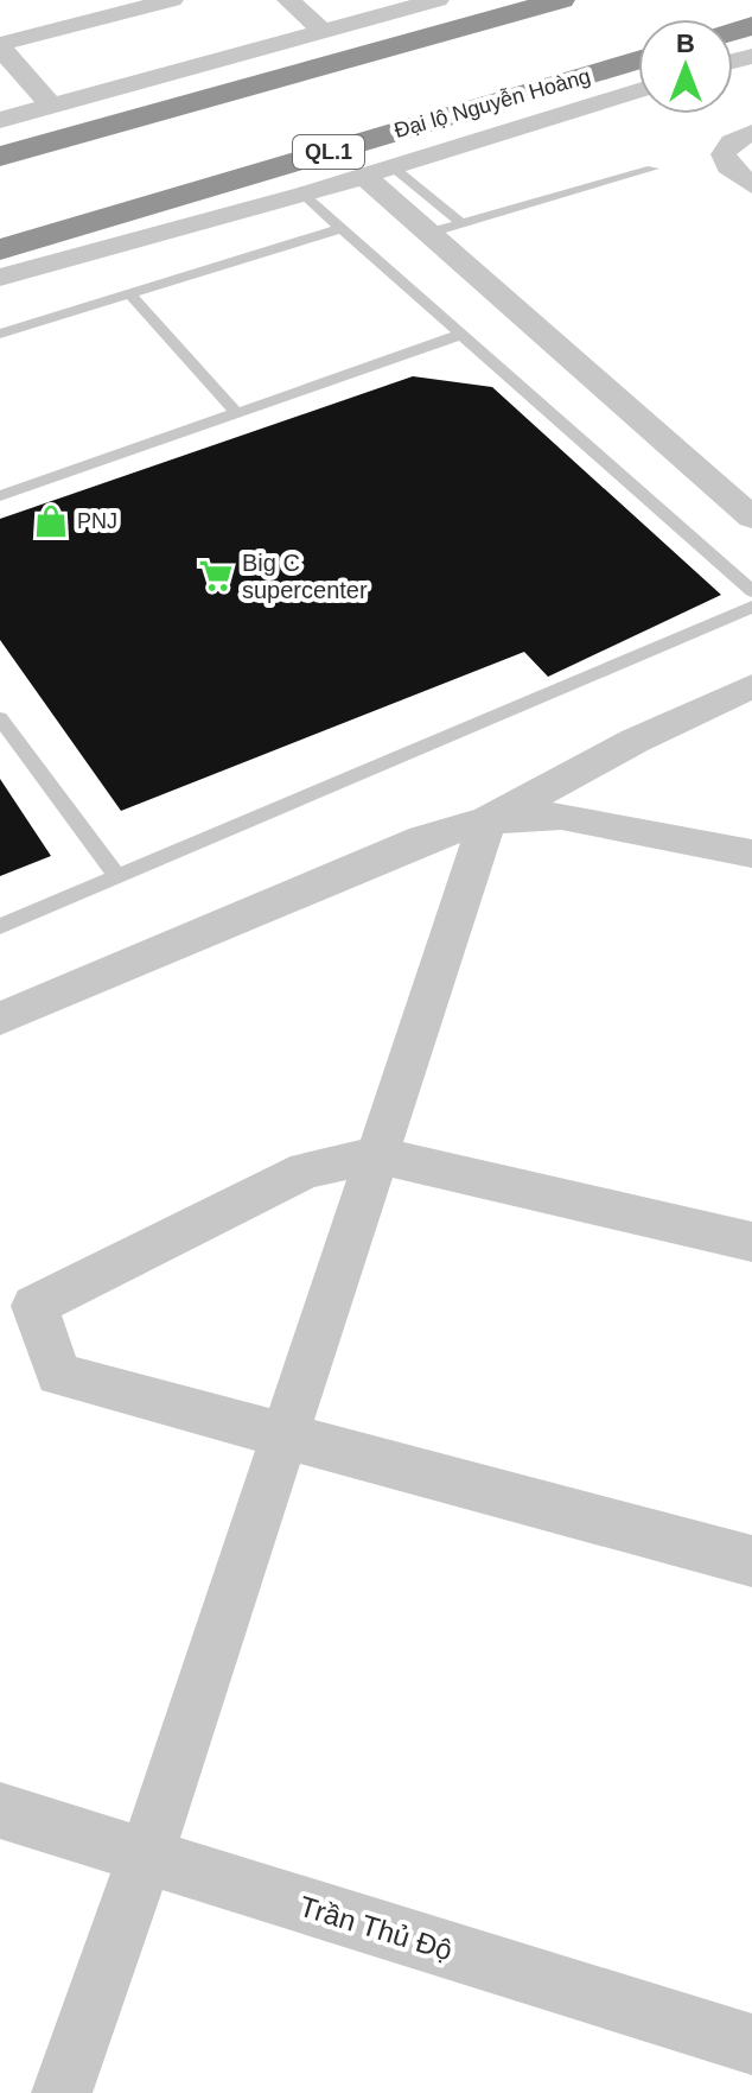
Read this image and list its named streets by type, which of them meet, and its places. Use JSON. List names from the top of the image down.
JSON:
{
  "streets": {
    "highway": ["Đại lộ Nguyễn Hoàng", "QL.1"],
    "street": ["Trần Thủ Độ"]
  },
  "places": {
    "shop": ["PNJ"],
    "supermarket": ["Big C supercenter"]
  },
  "north": "top"
}
